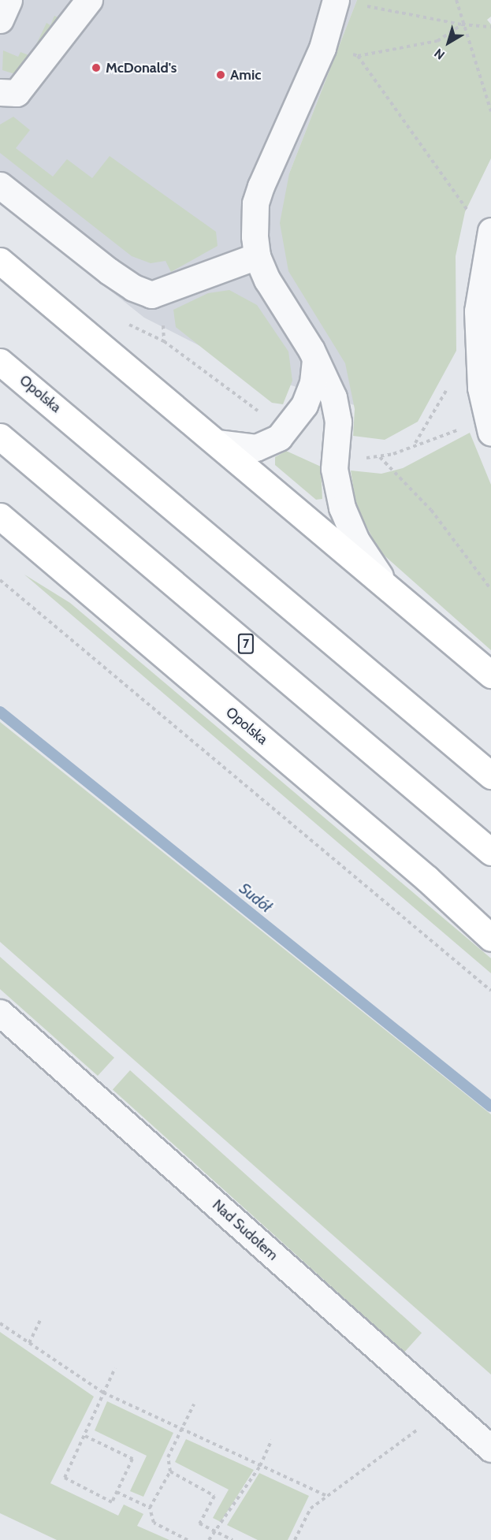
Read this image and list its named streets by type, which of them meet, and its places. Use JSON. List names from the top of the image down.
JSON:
{
  "streets": {
    "main road": ["Opolska", "7"],
    "street": ["Nad Sudołem"]
  },
  "water": ["Sudół"],
  "places": ["McDonald's", "Amic"],
  "north": "bottom left"
}
